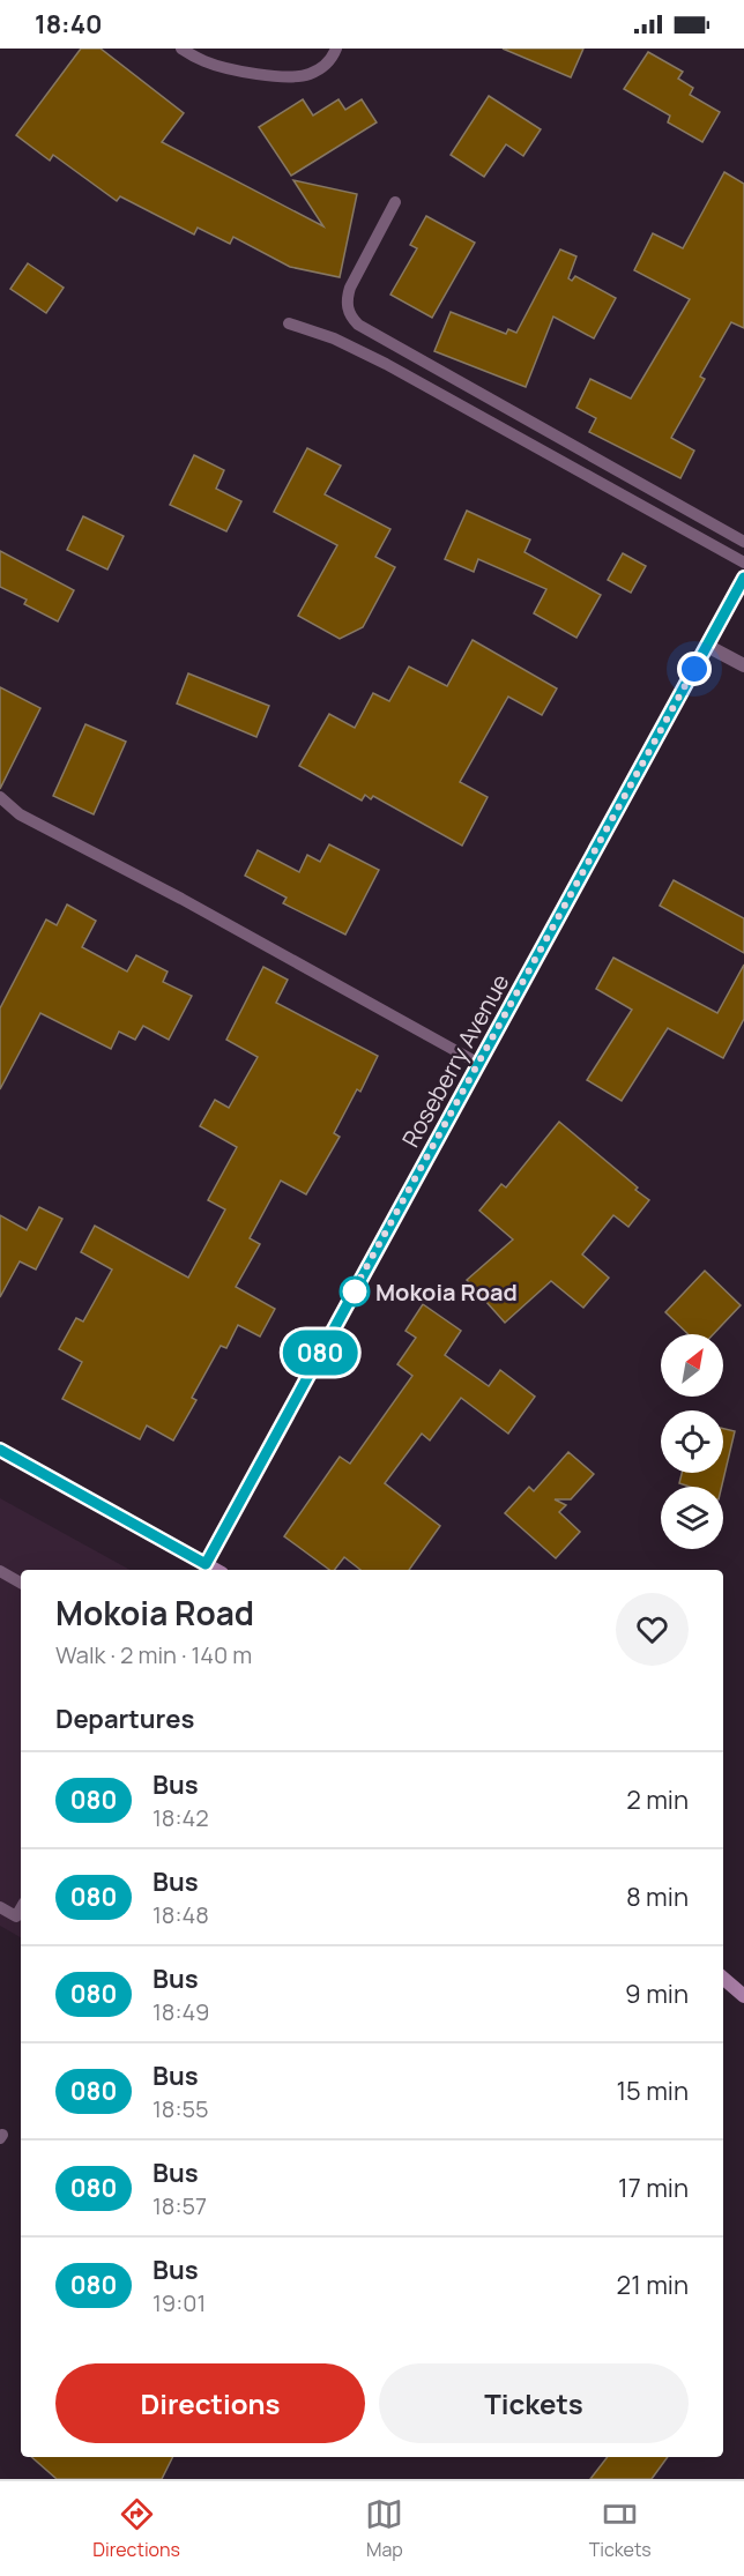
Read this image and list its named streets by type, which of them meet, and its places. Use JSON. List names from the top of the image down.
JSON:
{
  "streets": {
    "street": ["Roseberry Avenue"]
  },
  "places": ["Mokoia Road"],
  "lines": ["bus line 080"],
  "north": "top right",
  "page": {
    "status": "18:40",
    "on_map": "080",
    "heading": [
      ["Mokoia Road", "Walk · 2 min · 140 m"],
      "Departures"
    ],
    "list": [
      {
        "mark": "080",
        "name": "Bus",
        "note": "18:42",
        "value": "2 min"
      },
      {
        "mark": "080",
        "name": "Bus",
        "note": "18:48",
        "value": "8 min"
      },
      {
        "mark": "080",
        "name": "Bus",
        "note": "18:49",
        "value": "9 min"
      },
      {
        "mark": "080",
        "name": "Bus",
        "note": "18:55",
        "value": "15 min"
      },
      {
        "mark": "080",
        "name": "Bus",
        "note": "18:57",
        "value": "17 min"
      },
      {
        "mark": "080",
        "name": "Bus",
        "note": "19:01",
        "value": "21 min"
      }
    ],
    "buttons": ["Directions", "Tickets"],
    "tabs": ["Directions", "Map", "Tickets"]
  }
}
